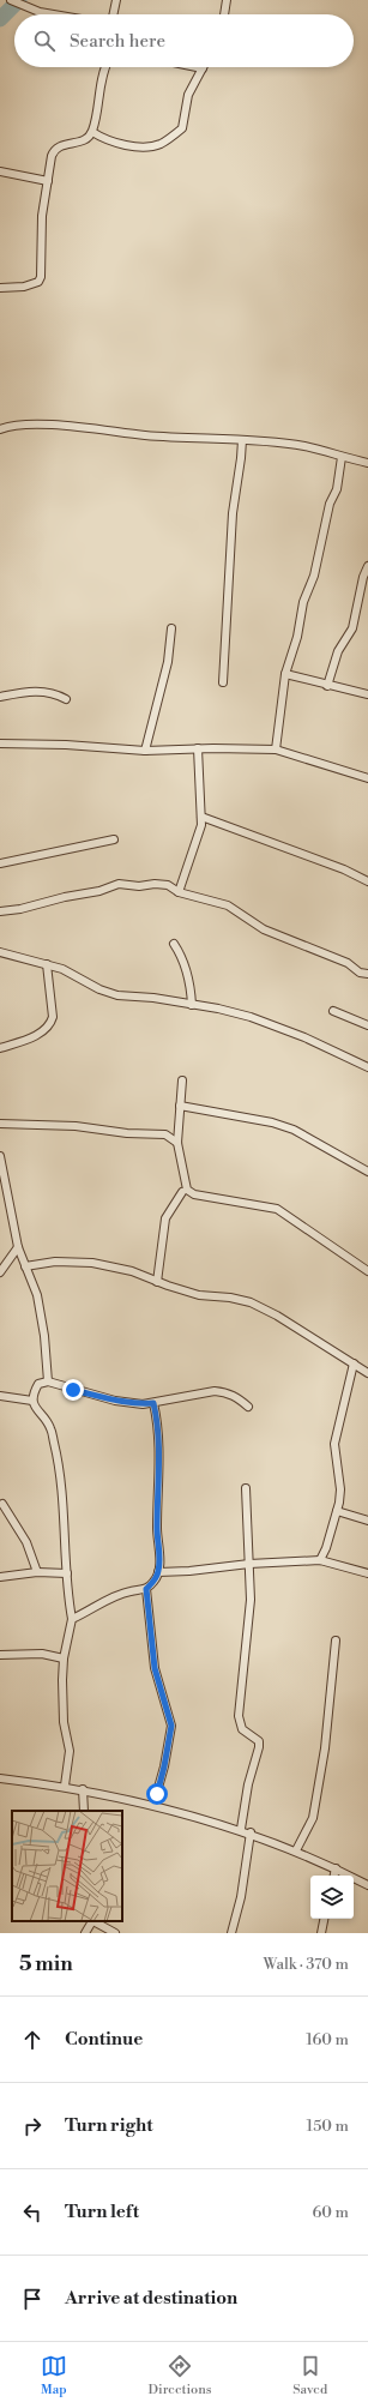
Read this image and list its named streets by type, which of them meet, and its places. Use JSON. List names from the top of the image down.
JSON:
{
  "page": {
    "search": "Search here",
    "heading": ["5 min", "Walk · 370 m"],
    "list": [
      ["Continue", "160 m"],
      ["Turn right", "150 m"],
      ["Turn left", "60 m"],
      "Arrive at destination"
    ],
    "nav": ["Map", "Directions", "Saved"]
  }
}
